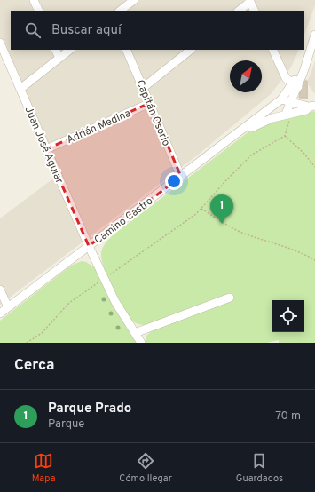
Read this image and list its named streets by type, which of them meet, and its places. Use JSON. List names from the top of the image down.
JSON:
{
  "streets": {
    "street": [
      "Capitán Osorio",
      "Adrián Medina",
      "Juan José Aguiar",
      "Camino Castro"
    ]
  },
  "crossings": [
    ["Capitán Osorio", "Adrián Medina"],
    ["Capitán Osorio", "Camino Castro"],
    ["Adrián Medina", "Juan José Aguiar"],
    ["Juan José Aguiar", "Camino Castro"]
  ],
  "north": "top right",
  "page": {
    "search": "Buscar aquí",
    "pins": "1",
    "heading": "Cerca",
    "list": [
      {
        "mark": "1",
        "name": "Parque Prado",
        "note": "Parque",
        "value": "70 m"
      }
    ],
    "nav": ["Mapa", "Cómo llegar", "Guardados"]
  }
}
